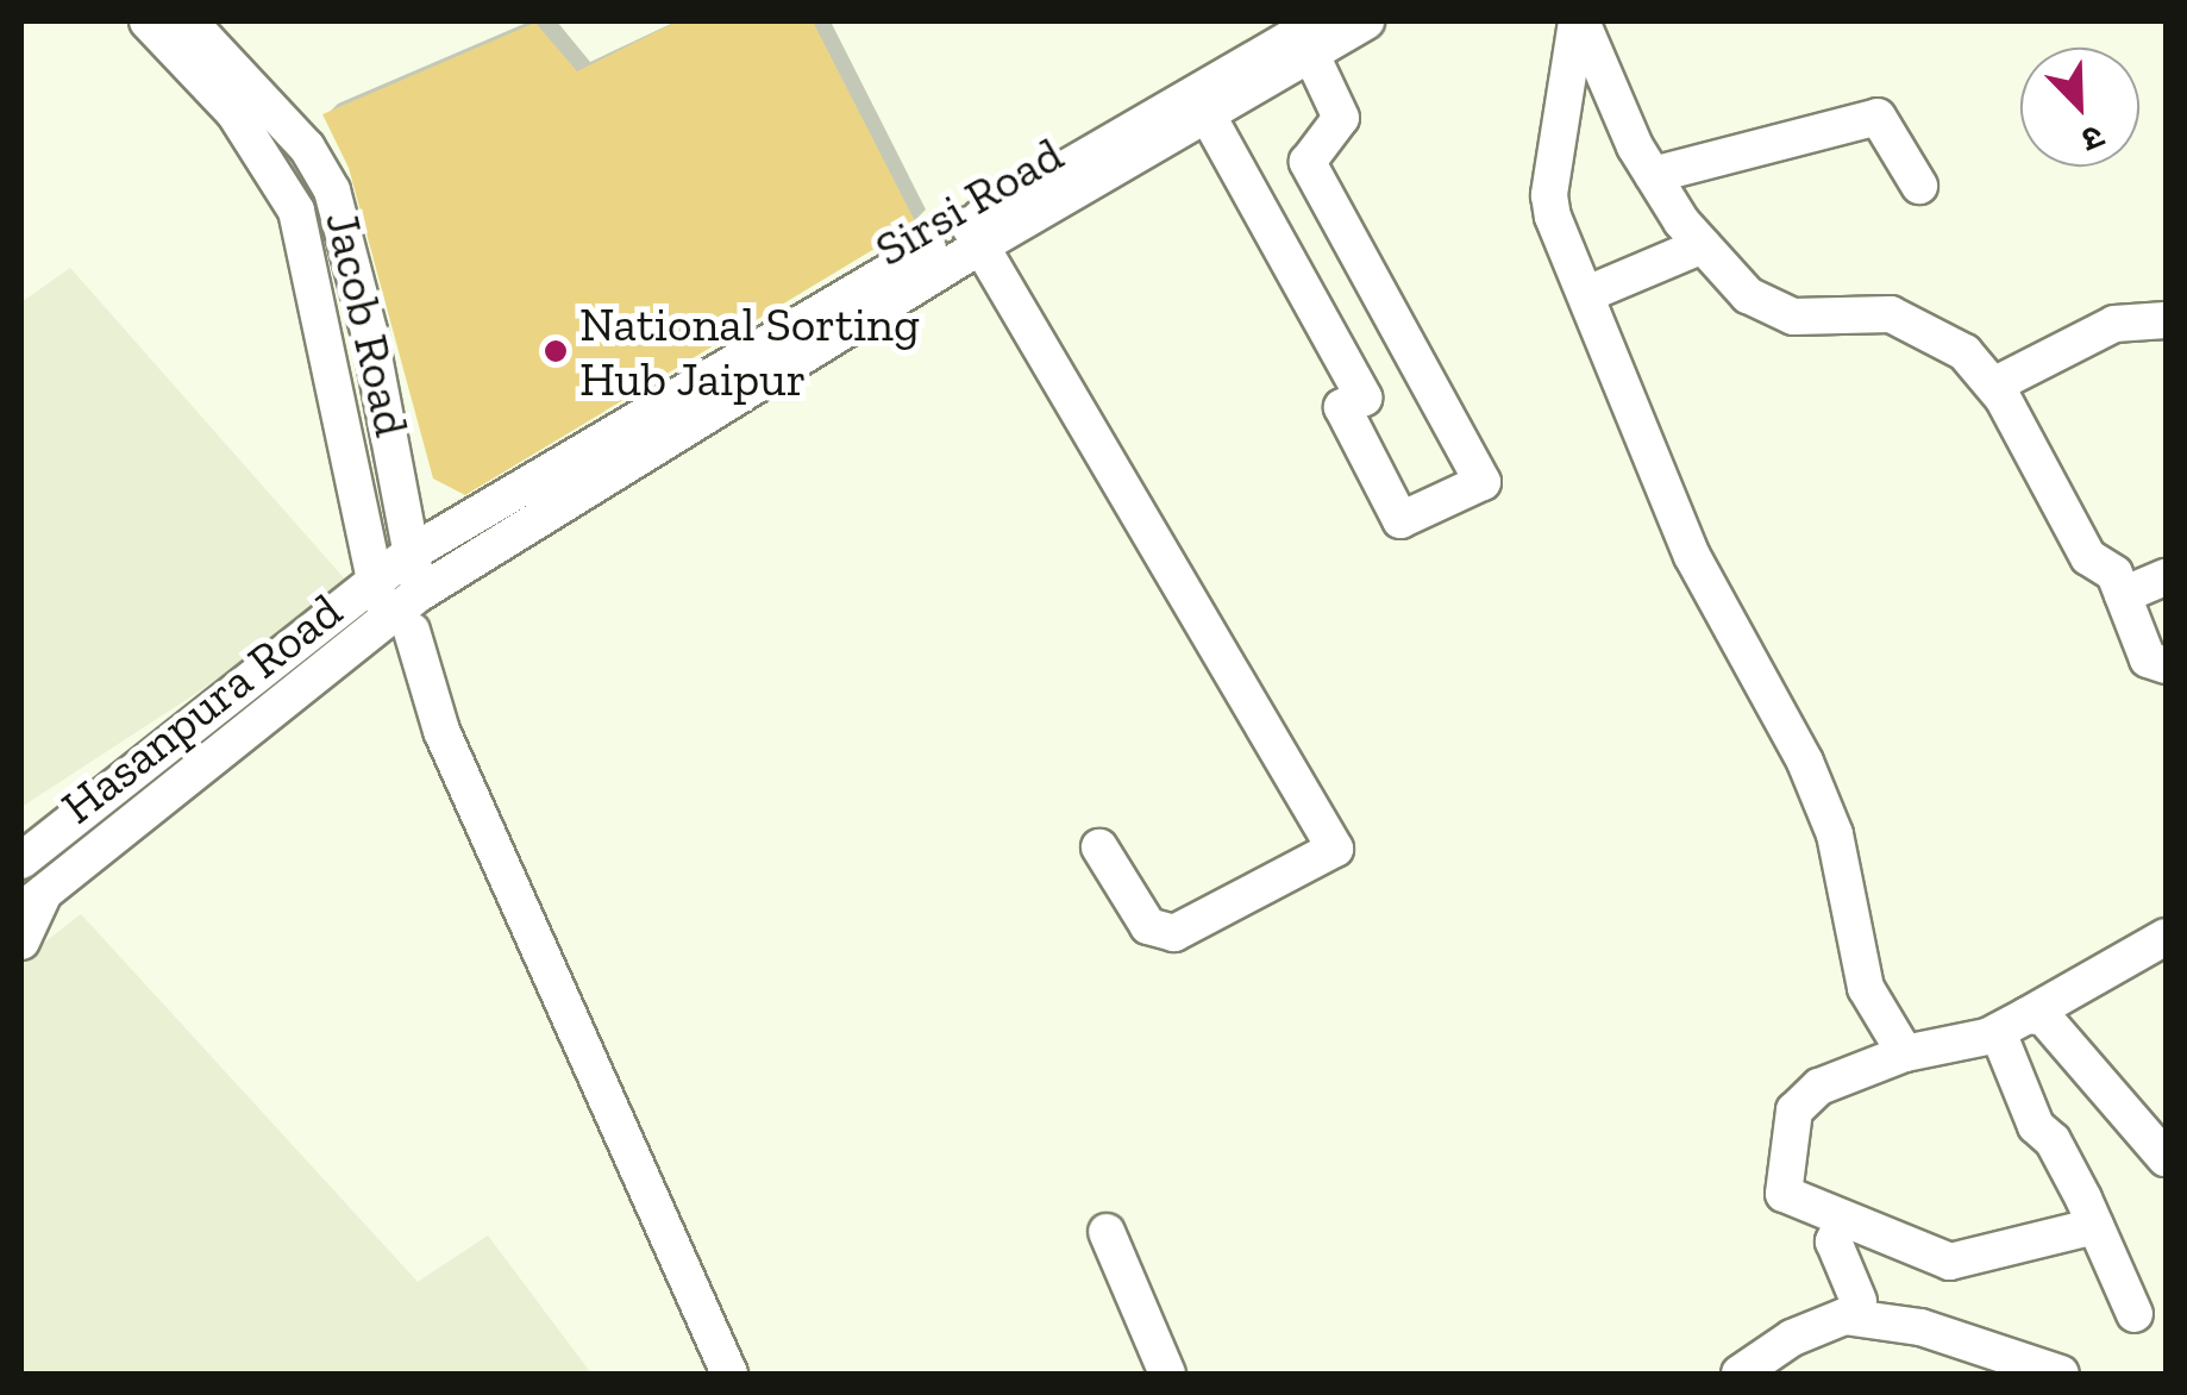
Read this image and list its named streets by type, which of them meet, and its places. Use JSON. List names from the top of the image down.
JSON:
{
  "streets": {
    "street": ["Sirsi Road", "Jacob Road", "Hasanpura Road"]
  },
  "crossings": [
    ["Sirsi Road", "Jacob Road"],
    ["Jacob Road", "Hasanpura Road"]
  ],
  "places": ["National Sorting Hub Jaipur"],
  "north": "bottom right"
}
